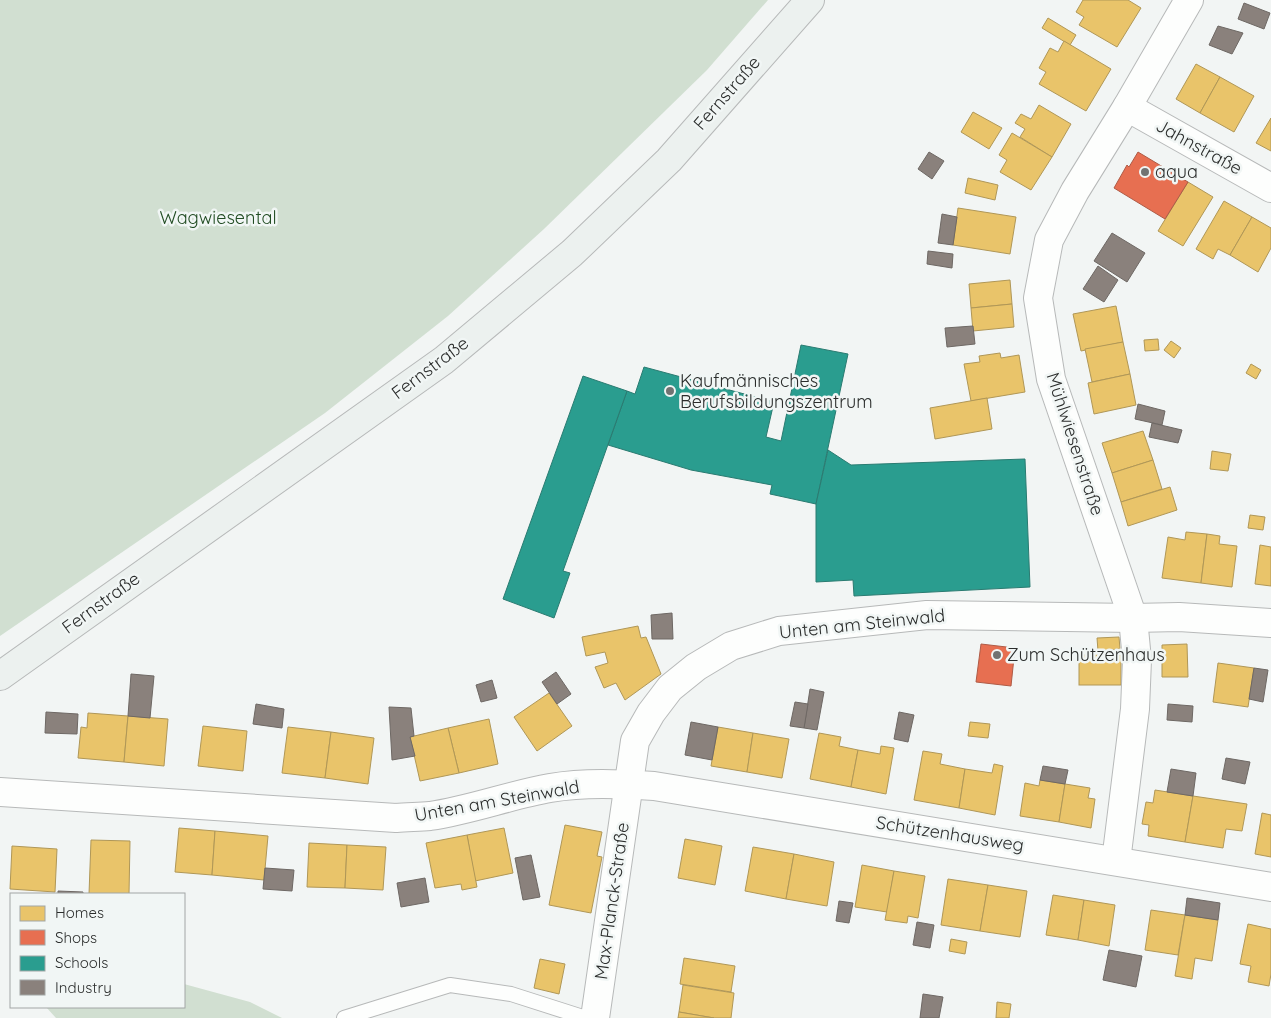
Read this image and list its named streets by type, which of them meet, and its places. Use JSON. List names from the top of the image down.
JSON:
{
  "streets": {
    "main road": ["Fernstraße"],
    "street": [
      "Jahnstraße",
      "Mühlwiesenstraße",
      "Unten am Steinwald",
      "Schützenhausweg",
      "Max-Planck-Straße"
    ]
  },
  "crossings": [
    ["Jahnstraße", "Mühlwiesenstraße"],
    ["Mühlwiesenstraße", "Unten am Steinwald"],
    ["Mühlwiesenstraße", "Schützenhausweg"],
    ["Unten am Steinwald", "Schützenhausweg"],
    ["Unten am Steinwald", "Max-Planck-Straße"],
    ["Schützenhausweg", "Max-Planck-Straße"]
  ],
  "parks": ["Wagwiesental"],
  "places": ["aqua", "Kaufmännisches Berufsbildungszentrum", "Zum Schützenhaus"],
  "legend": [
    "Homes",
    "Shops",
    "Schools",
    "Industry"
  ]
}
